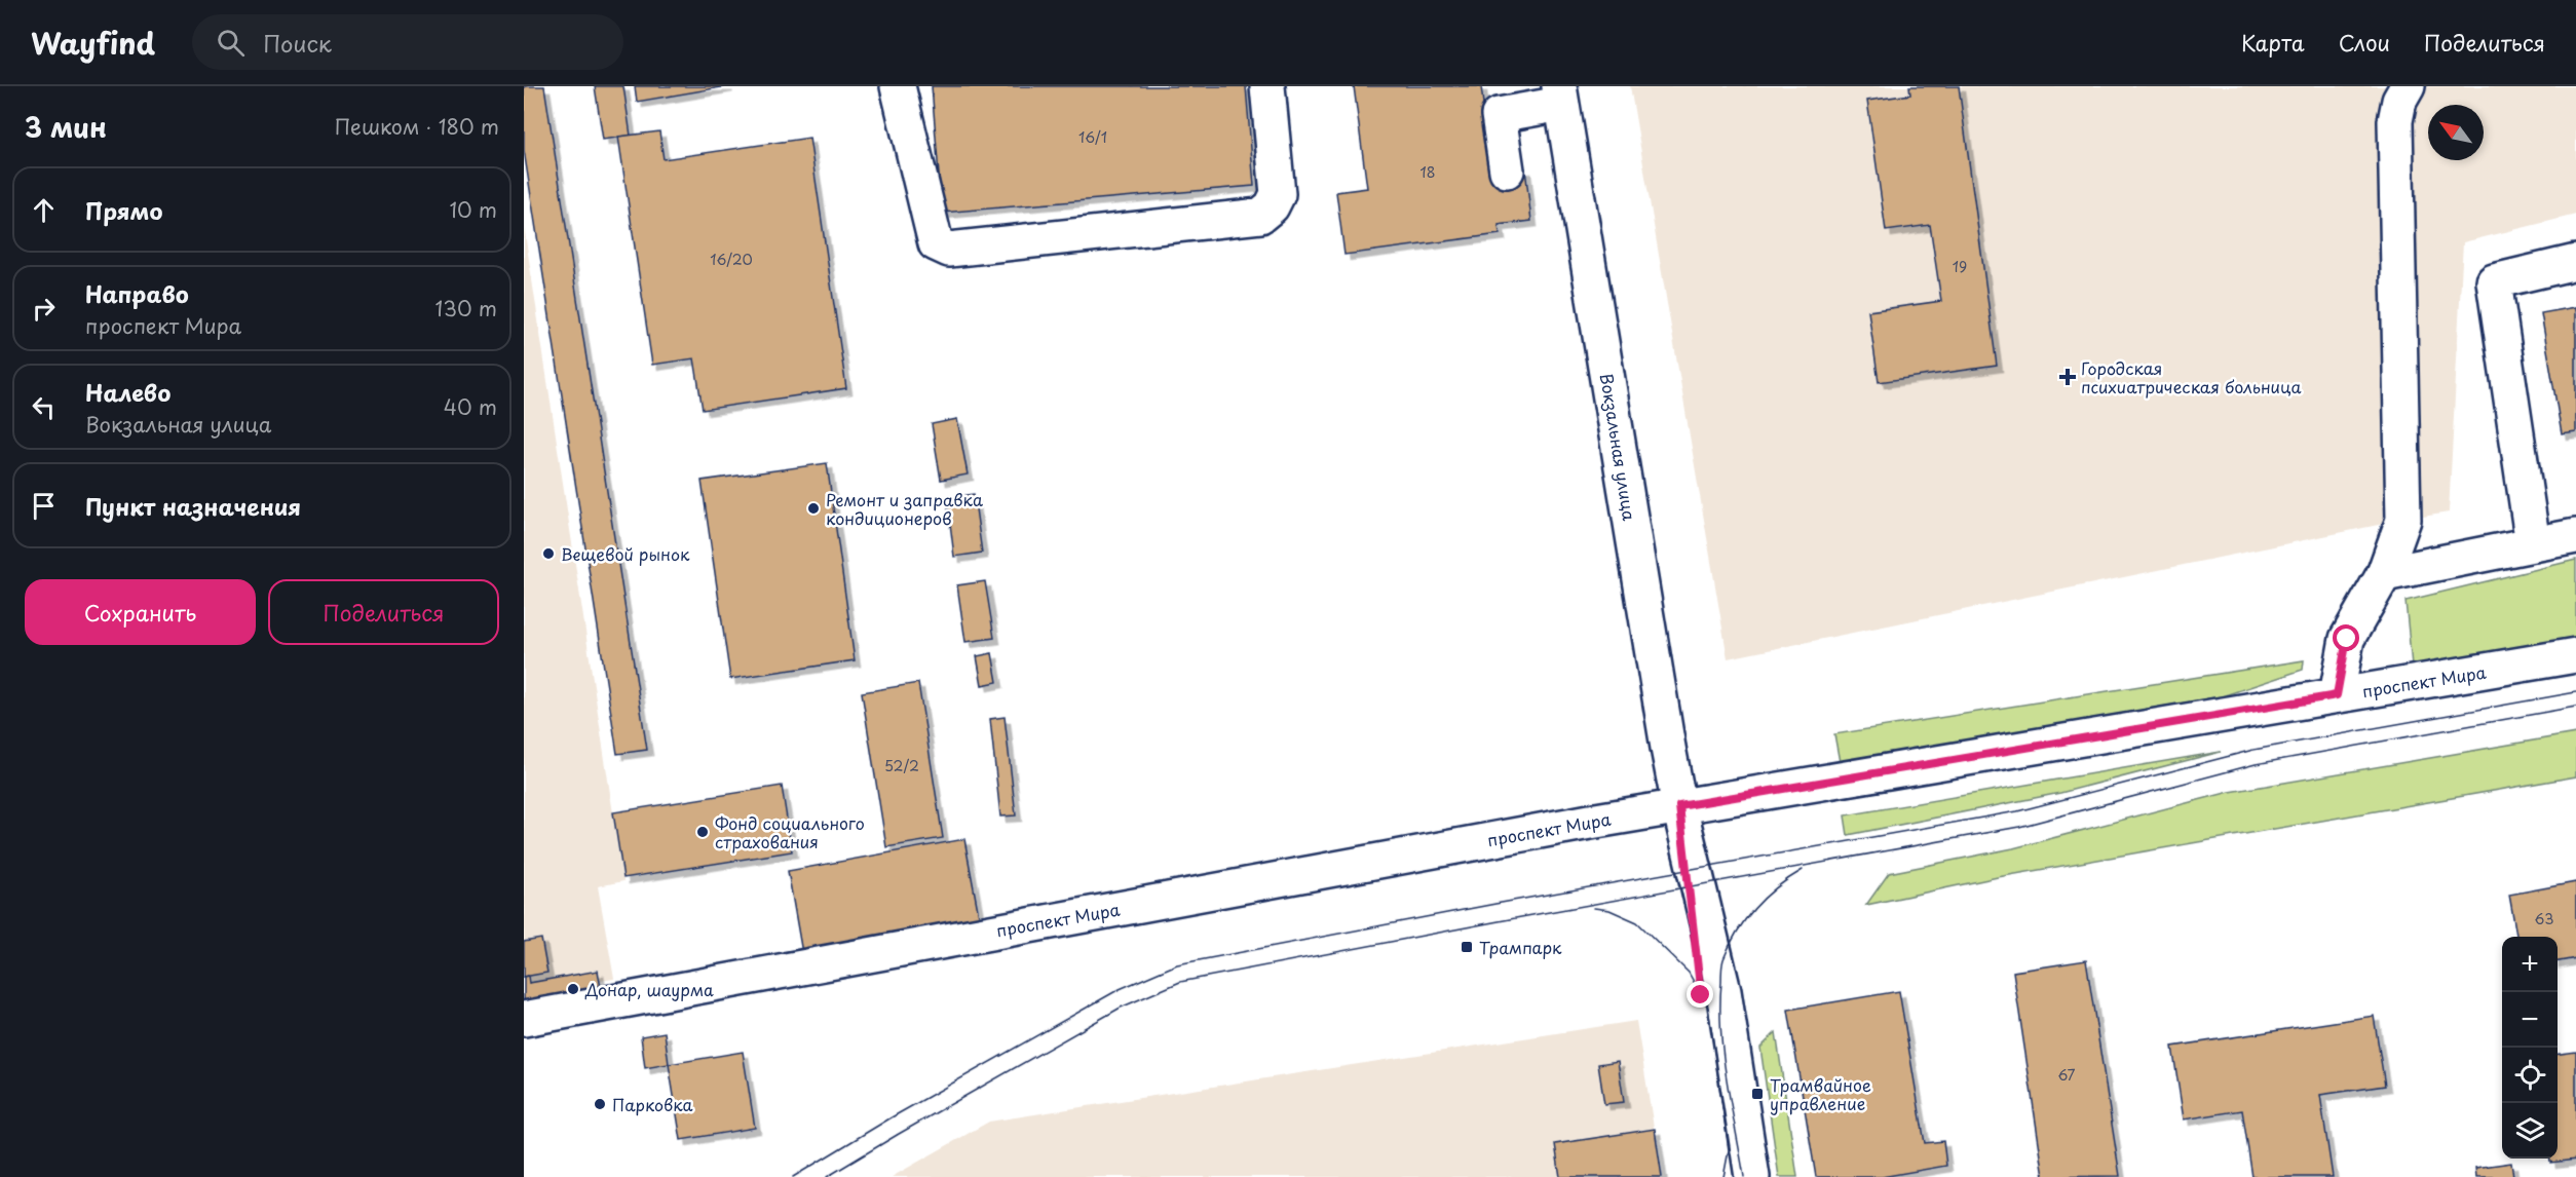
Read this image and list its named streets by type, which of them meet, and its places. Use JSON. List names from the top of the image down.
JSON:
{
  "streets": {
    "street": ["Вокзальная улица", "проспект Мира"]
  },
  "crossings": [
    ["Вокзальная улица", "проспект Мира"]
  ],
  "places": {
    "health": ["Городская психиатрическая больница"],
    "other": [
      "Ремонт и заправка кондиционеров",
      "Вещевой рынок",
      "Фонд социального страхования",
      "Донар, шаурма",
      "Парковка"
    ],
    "transit": ["Трампарк", "Трамвайное управление"]
  },
  "house_numbers": [
    "16/1",
    "18",
    "16/20",
    "19",
    "52/2",
    "63",
    "67"
  ],
  "north": "top left",
  "page": {
    "header": "Wayfind",
    "search": "Поиск",
    "nav": ["Карта", "Слои", "Поделиться"],
    "heading": ["3 мин", "Пешком · 180 m"],
    "list": [
      ["Прямо", "10 m"],
      ["Направо", "проспект Мира", "130 m"],
      ["Налево", "Вокзальная улица", "40 m"],
      "Пункт назначения"
    ],
    "buttons": ["Сохранить", "Поделиться"],
    "map_buttons": ["+", "−"]
  }
}
